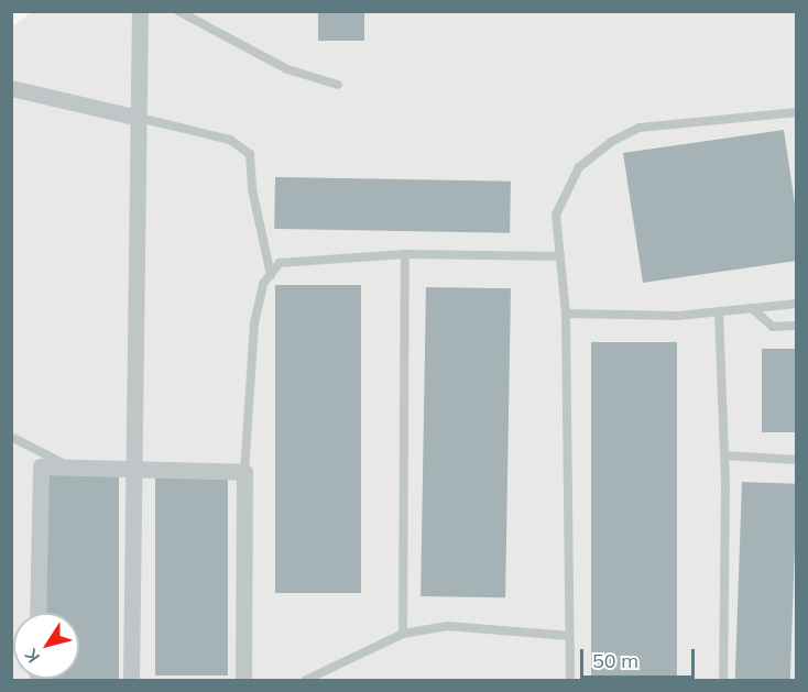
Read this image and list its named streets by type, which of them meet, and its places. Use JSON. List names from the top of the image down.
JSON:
{
  "scale_bar": "50 m",
  "north": "bottom left"
}
